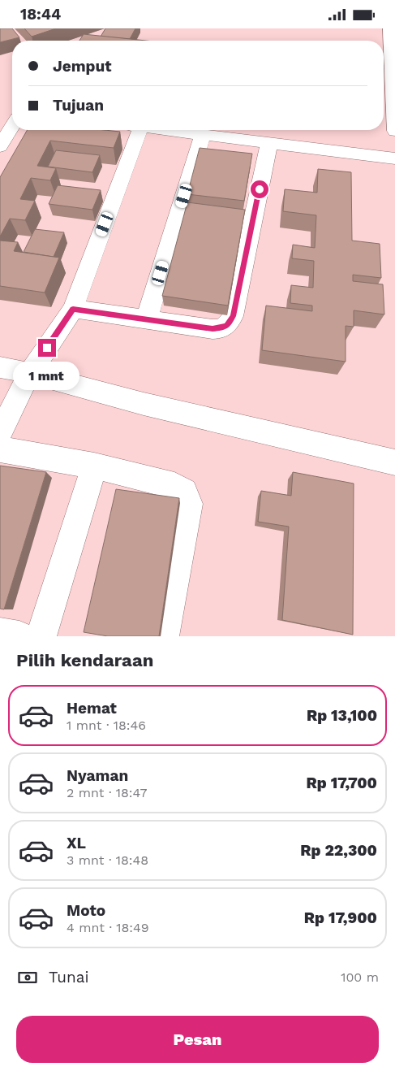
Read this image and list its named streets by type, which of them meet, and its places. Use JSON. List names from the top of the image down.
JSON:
{
  "page": {
    "status": "18:44",
    "banner": ["Jemput", "Tujuan"],
    "bubble": "1 mnt",
    "heading": "Pilih kendaraan",
    "list": [
      {
        "name": "Hemat",
        "note": "1 mnt · 18:46",
        "value": "Rp 13,100"
      },
      {
        "name": "Nyaman",
        "note": "2 mnt · 18:47",
        "value": "Rp 17,700"
      },
      {
        "name": "XL",
        "note": "3 mnt · 18:48",
        "value": "Rp 22,300"
      },
      {
        "name": "Moto",
        "note": "4 mnt · 18:49",
        "value": "Rp 17,900"
      }
    ],
    "pay": ["Tunai", "100 m"],
    "buttons": "Pesan"
  }
}
